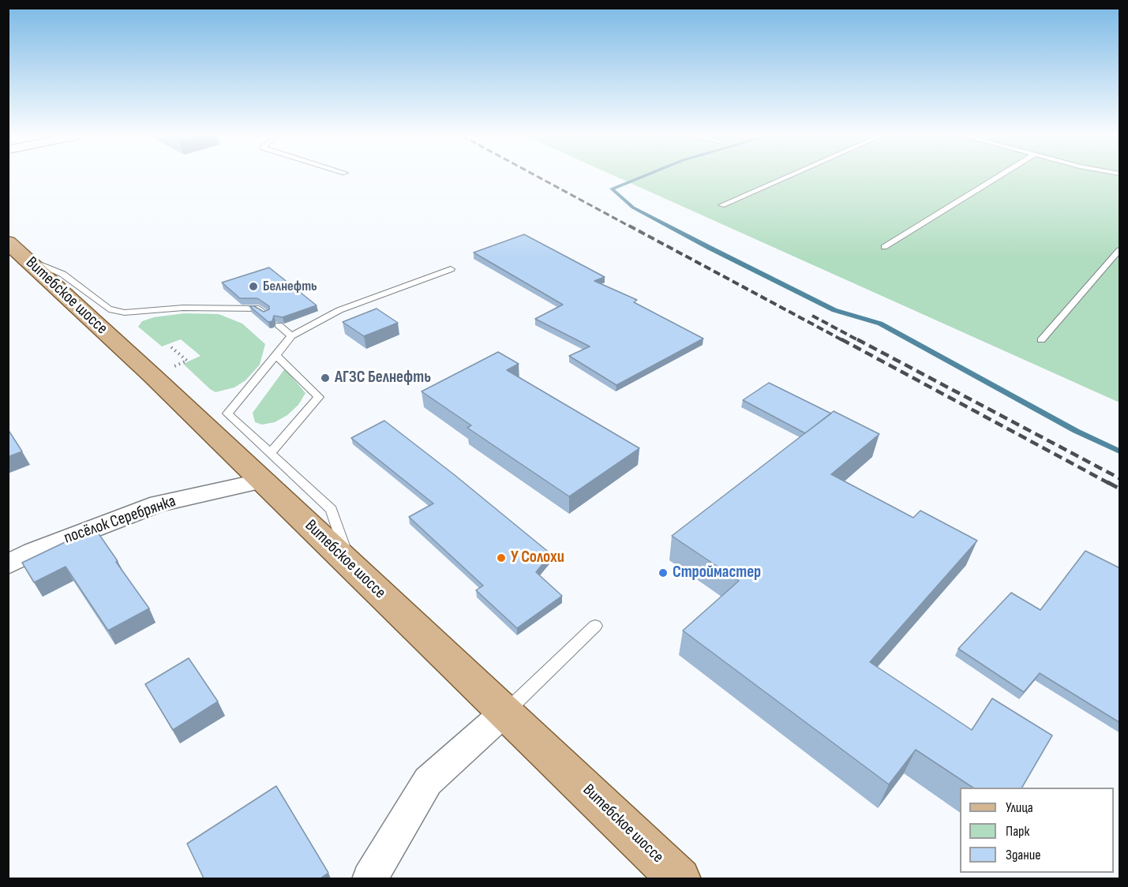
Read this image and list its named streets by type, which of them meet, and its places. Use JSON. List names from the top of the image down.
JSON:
{
  "streets": {
    "main road": ["Витебское шоссе"],
    "street": ["посёлок Серебрянка"]
  },
  "crossings": [
    ["Витебское шоссе", "посёлок Серебрянка"]
  ],
  "places": [
    "Белнефть",
    "АГЗС Белнефть",
    "У Солохи",
    "Строймастер"
  ],
  "legend": ["Улица", "Парк", "Здание"]
}
